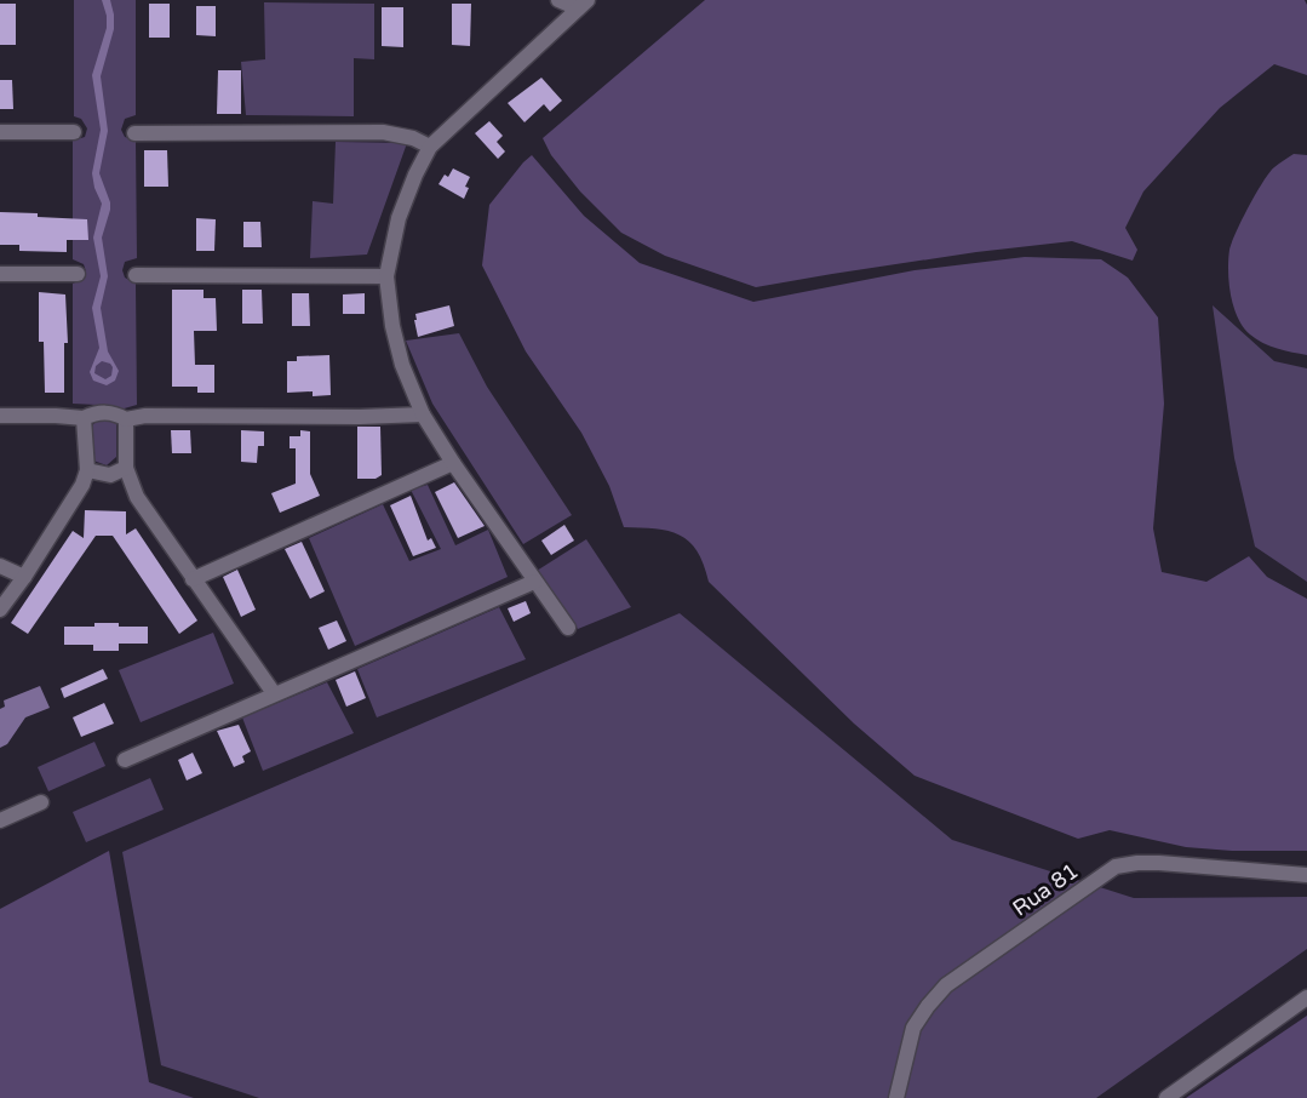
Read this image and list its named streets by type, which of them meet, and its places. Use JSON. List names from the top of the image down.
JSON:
{
  "streets": {
    "street": ["Rua 81"]
  }
}
